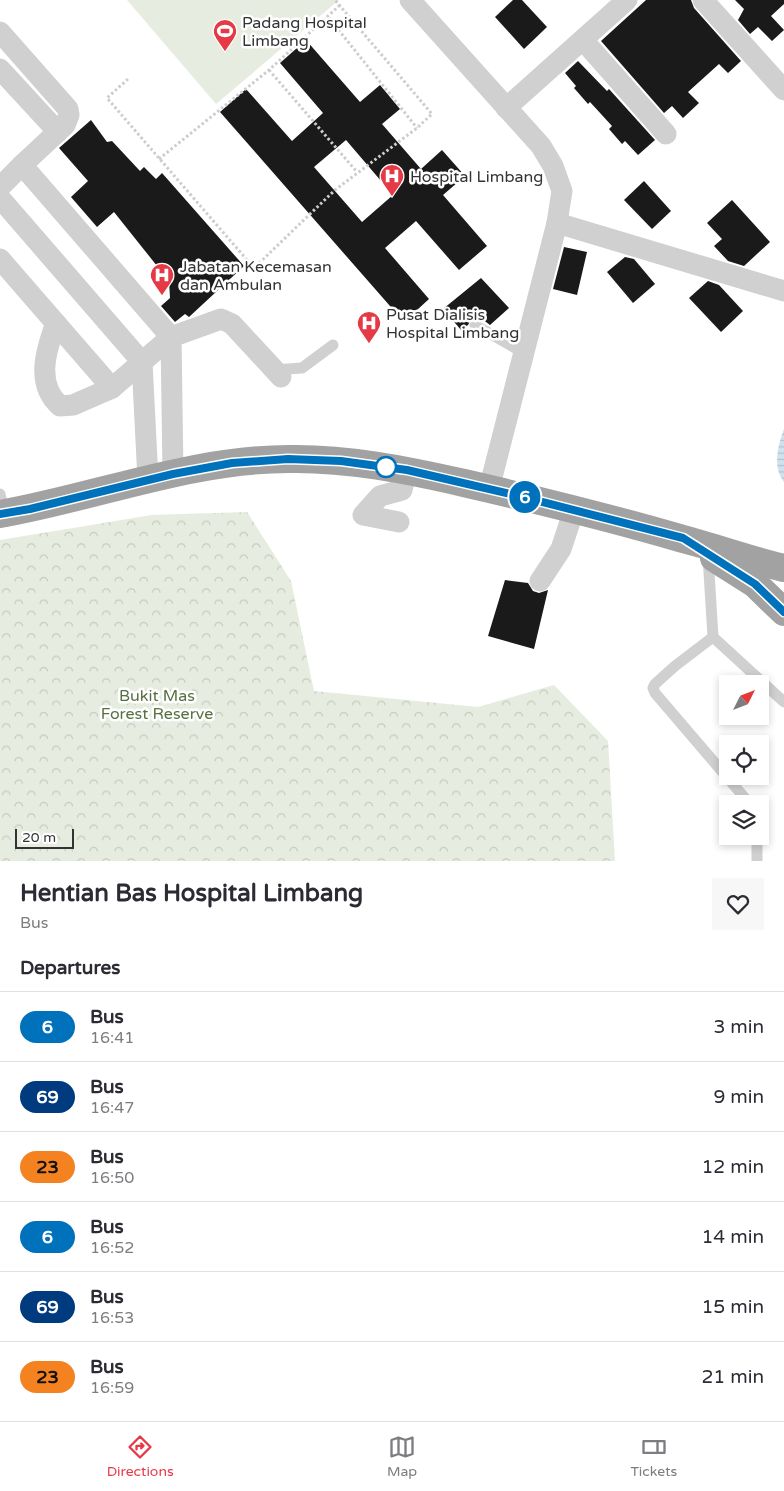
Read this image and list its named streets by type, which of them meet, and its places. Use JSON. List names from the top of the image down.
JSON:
{
  "parks": ["Bukit Mas Forest Reserve"],
  "places": {
    "sports": ["Padang Hospital Limbang"],
    "hospital": ["Hospital Limbang", "Jabatan Kecemasan dan Ambulan", "Pusat Dialisis Hospital Limbang"]
  },
  "lines": ["bus line 6"],
  "scale_bar": "20 m",
  "north": "top right",
  "page": {
    "on_map": "6",
    "scale": "20 m",
    "heading": [
      ["Hentian Bas Hospital Limbang", "Bus"],
      "Departures"
    ],
    "list": [
      {
        "mark": "6",
        "name": "Bus",
        "note": "16:41",
        "value": "3 min"
      },
      {
        "mark": "69",
        "name": "Bus",
        "note": "16:47",
        "value": "9 min"
      },
      {
        "mark": "23",
        "name": "Bus",
        "note": "16:50",
        "value": "12 min"
      },
      {
        "mark": "6",
        "name": "Bus",
        "note": "16:52",
        "value": "14 min"
      },
      {
        "mark": "69",
        "name": "Bus",
        "note": "16:53",
        "value": "15 min"
      },
      {
        "mark": "23",
        "name": "Bus",
        "note": "16:59",
        "value": "21 min"
      }
    ],
    "tabs": ["Directions", "Map", "Tickets"]
  }
}
